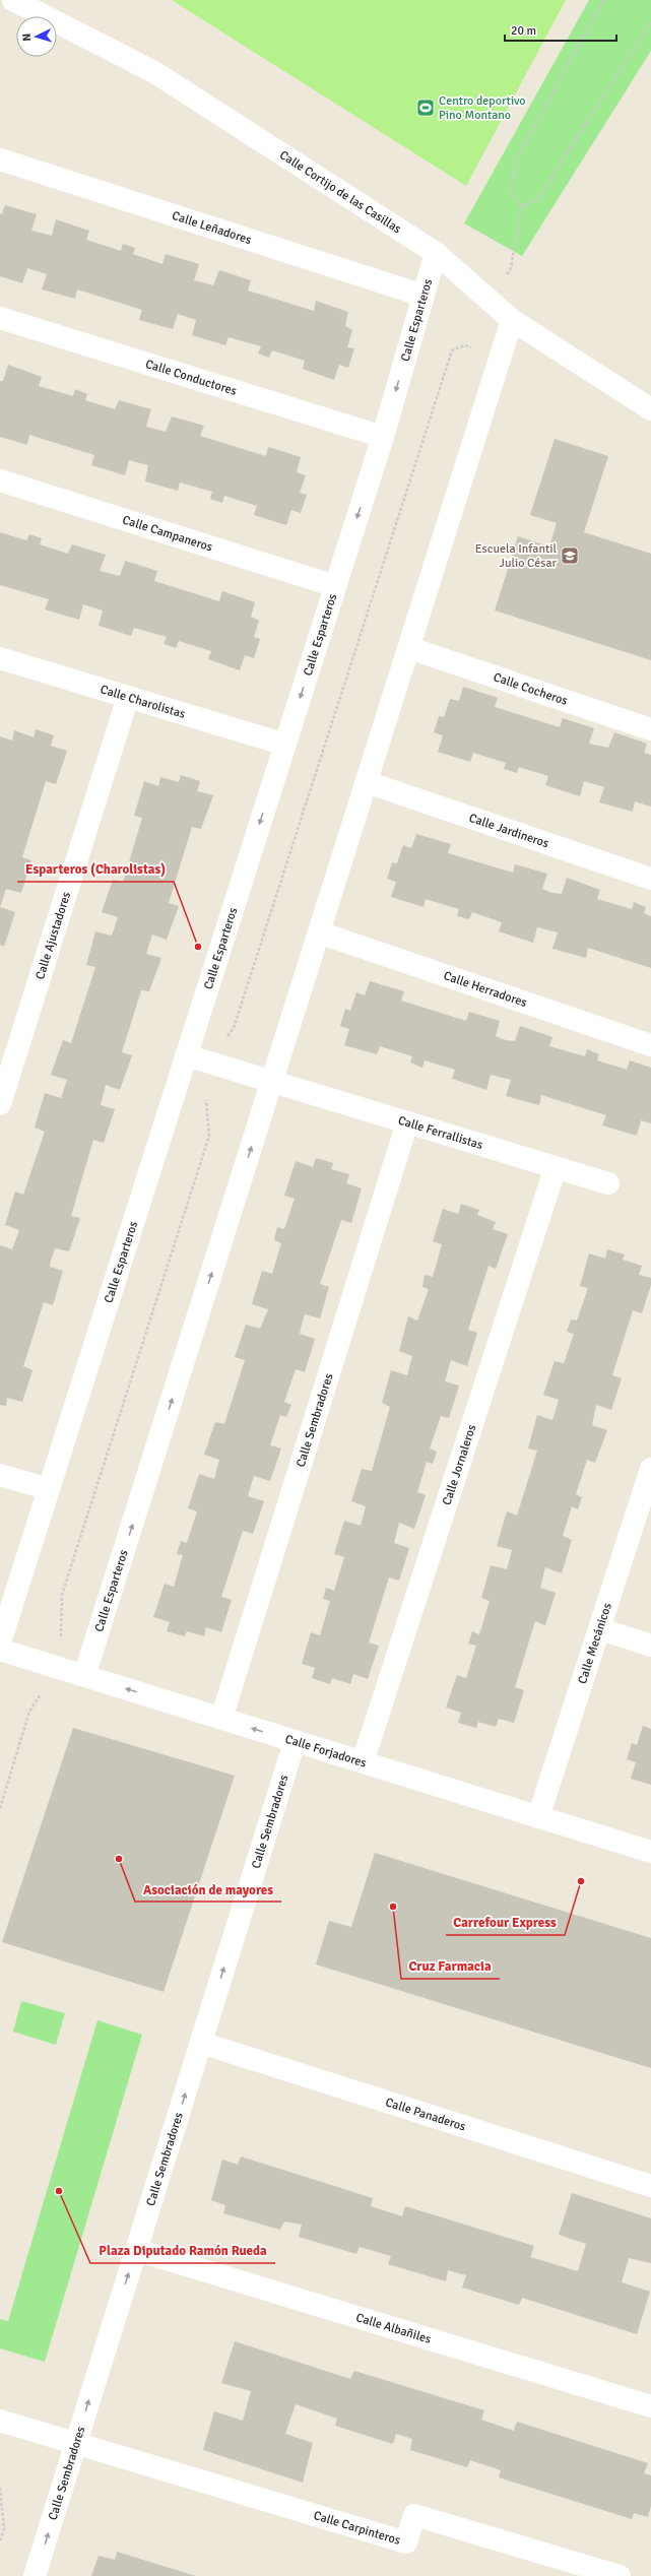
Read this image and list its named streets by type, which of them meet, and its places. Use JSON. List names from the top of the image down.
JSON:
{
  "streets": {
    "street": [
      "Calle Cortijo de las Casillas",
      "Calle Leñadores",
      "Calle Esparteros",
      "Calle Conductores",
      "Calle Campaneros",
      "Calle Cocheros",
      "Calle Charolistas",
      "Calle Jardineros",
      "Calle Ajustadores",
      "Calle Herradores",
      "Calle Ferrallistas",
      "Calle Sembradores",
      "Calle Jornaleros",
      "Calle Mecánicos",
      "Calle Forjadores",
      "Calle Panaderos",
      "Calle Albañiles",
      "Calle Carpinteros"
    ]
  },
  "crossings": [
    ["Calle Cortijo de las Casillas", "Calle Esparteros"],
    ["Calle Leñadores", "Calle Esparteros"],
    ["Calle Esparteros", "Calle Conductores"],
    ["Calle Esparteros", "Calle Campaneros"],
    ["Calle Esparteros", "Calle Cocheros"],
    ["Calle Esparteros", "Calle Charolistas"],
    ["Calle Esparteros", "Calle Jardineros"],
    ["Calle Esparteros", "Calle Herradores"],
    ["Calle Esparteros", "Calle Ferrallistas"],
    ["Calle Esparteros", "Calle Forjadores"],
    ["Calle Charolistas", "Calle Ajustadores"],
    ["Calle Ferrallistas", "Calle Sembradores"],
    ["Calle Ferrallistas", "Calle Jornaleros"],
    ["Calle Sembradores", "Calle Forjadores"],
    ["Calle Sembradores", "Calle Panaderos"],
    ["Calle Sembradores", "Calle Albañiles"],
    ["Calle Sembradores", "Calle Carpinteros"],
    ["Calle Jornaleros", "Calle Forjadores"],
    ["Calle Mecánicos", "Calle Forjadores"]
  ],
  "one_way": ["Calle Sembradores"],
  "places": {
    "sports": ["Centro deportivo Pino Montano"],
    "school or university": ["Escuela Infantil Julio César"],
    "other": [
      "Esparteros (Charolistas)",
      "Asociación de mayores",
      "Carrefour Express",
      "Cruz Farmacia",
      "Plaza Diputado Ramón Rueda"
    ]
  },
  "scale_bar": "20 m",
  "north": "left"
}
